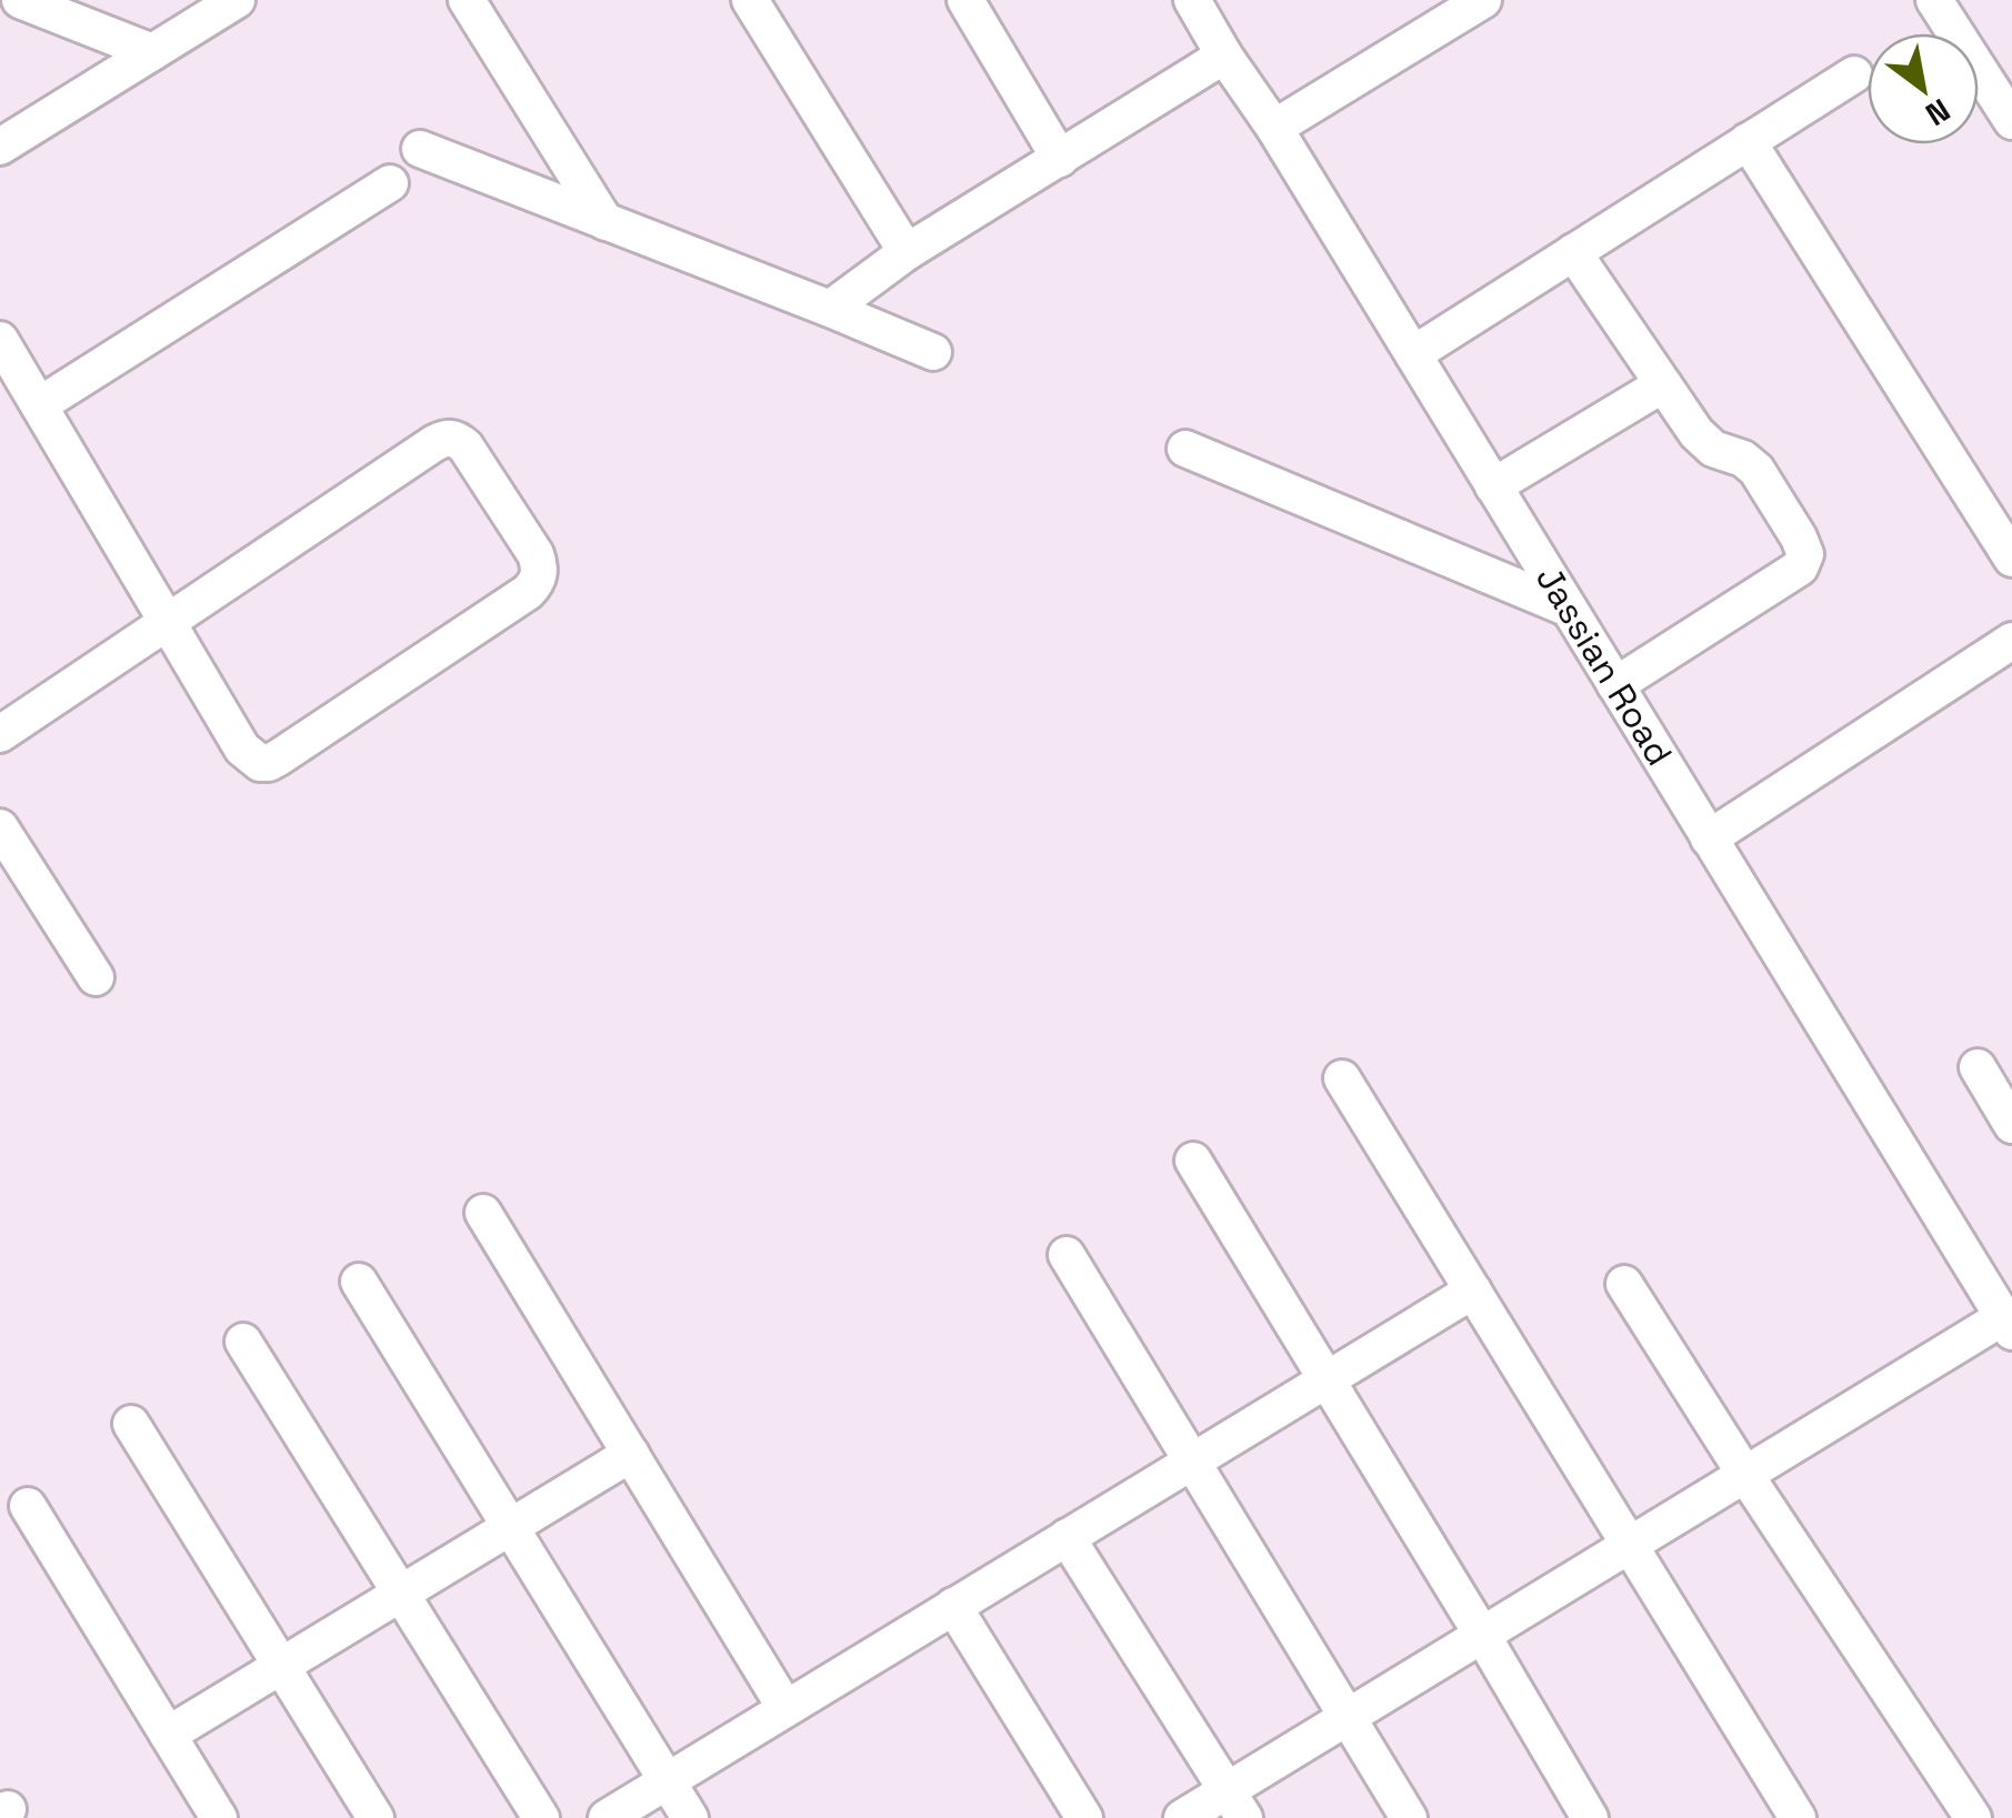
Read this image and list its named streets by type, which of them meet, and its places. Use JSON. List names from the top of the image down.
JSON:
{
  "streets": {
    "street": ["Jassian Road"]
  },
  "north": "bottom right"
}
